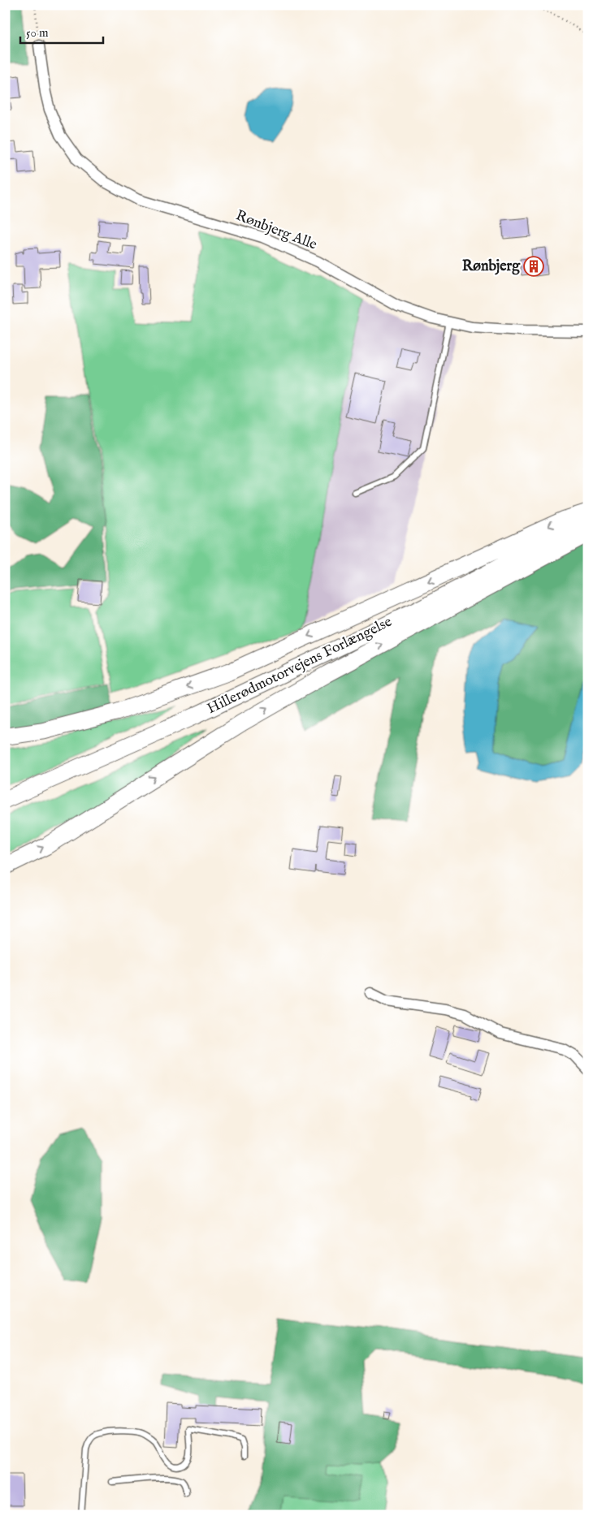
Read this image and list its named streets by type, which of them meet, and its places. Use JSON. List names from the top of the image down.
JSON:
{
  "streets": {
    "highway": ["Hillerødmotorvejens Forlængelse"],
    "street": ["Rønbjerg Alle"]
  },
  "places": {
    "building": ["Rønbjerg"]
  },
  "scale_bar": "50 m"
}
